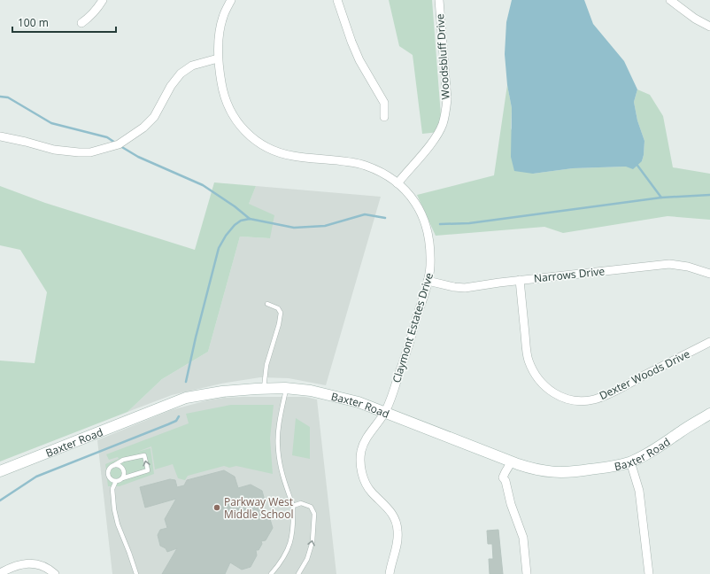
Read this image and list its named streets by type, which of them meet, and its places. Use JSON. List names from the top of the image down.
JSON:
{
  "streets": {
    "main road": ["Baxter Road"],
    "street": [
      "Woodsbluff Drive",
      "Narrows Drive",
      "Claymont Estates Drive",
      "Dexter Woods Drive"
    ]
  },
  "crossings": [
    ["Woodsbluff Drive", "Claymont Estates Drive"],
    ["Narrows Drive", "Claymont Estates Drive"],
    ["Narrows Drive", "Dexter Woods Drive"],
    ["Claymont Estates Drive", "Baxter Road"]
  ],
  "places": ["Parkway West Middle School"],
  "scale_bar": "100 m"
}
